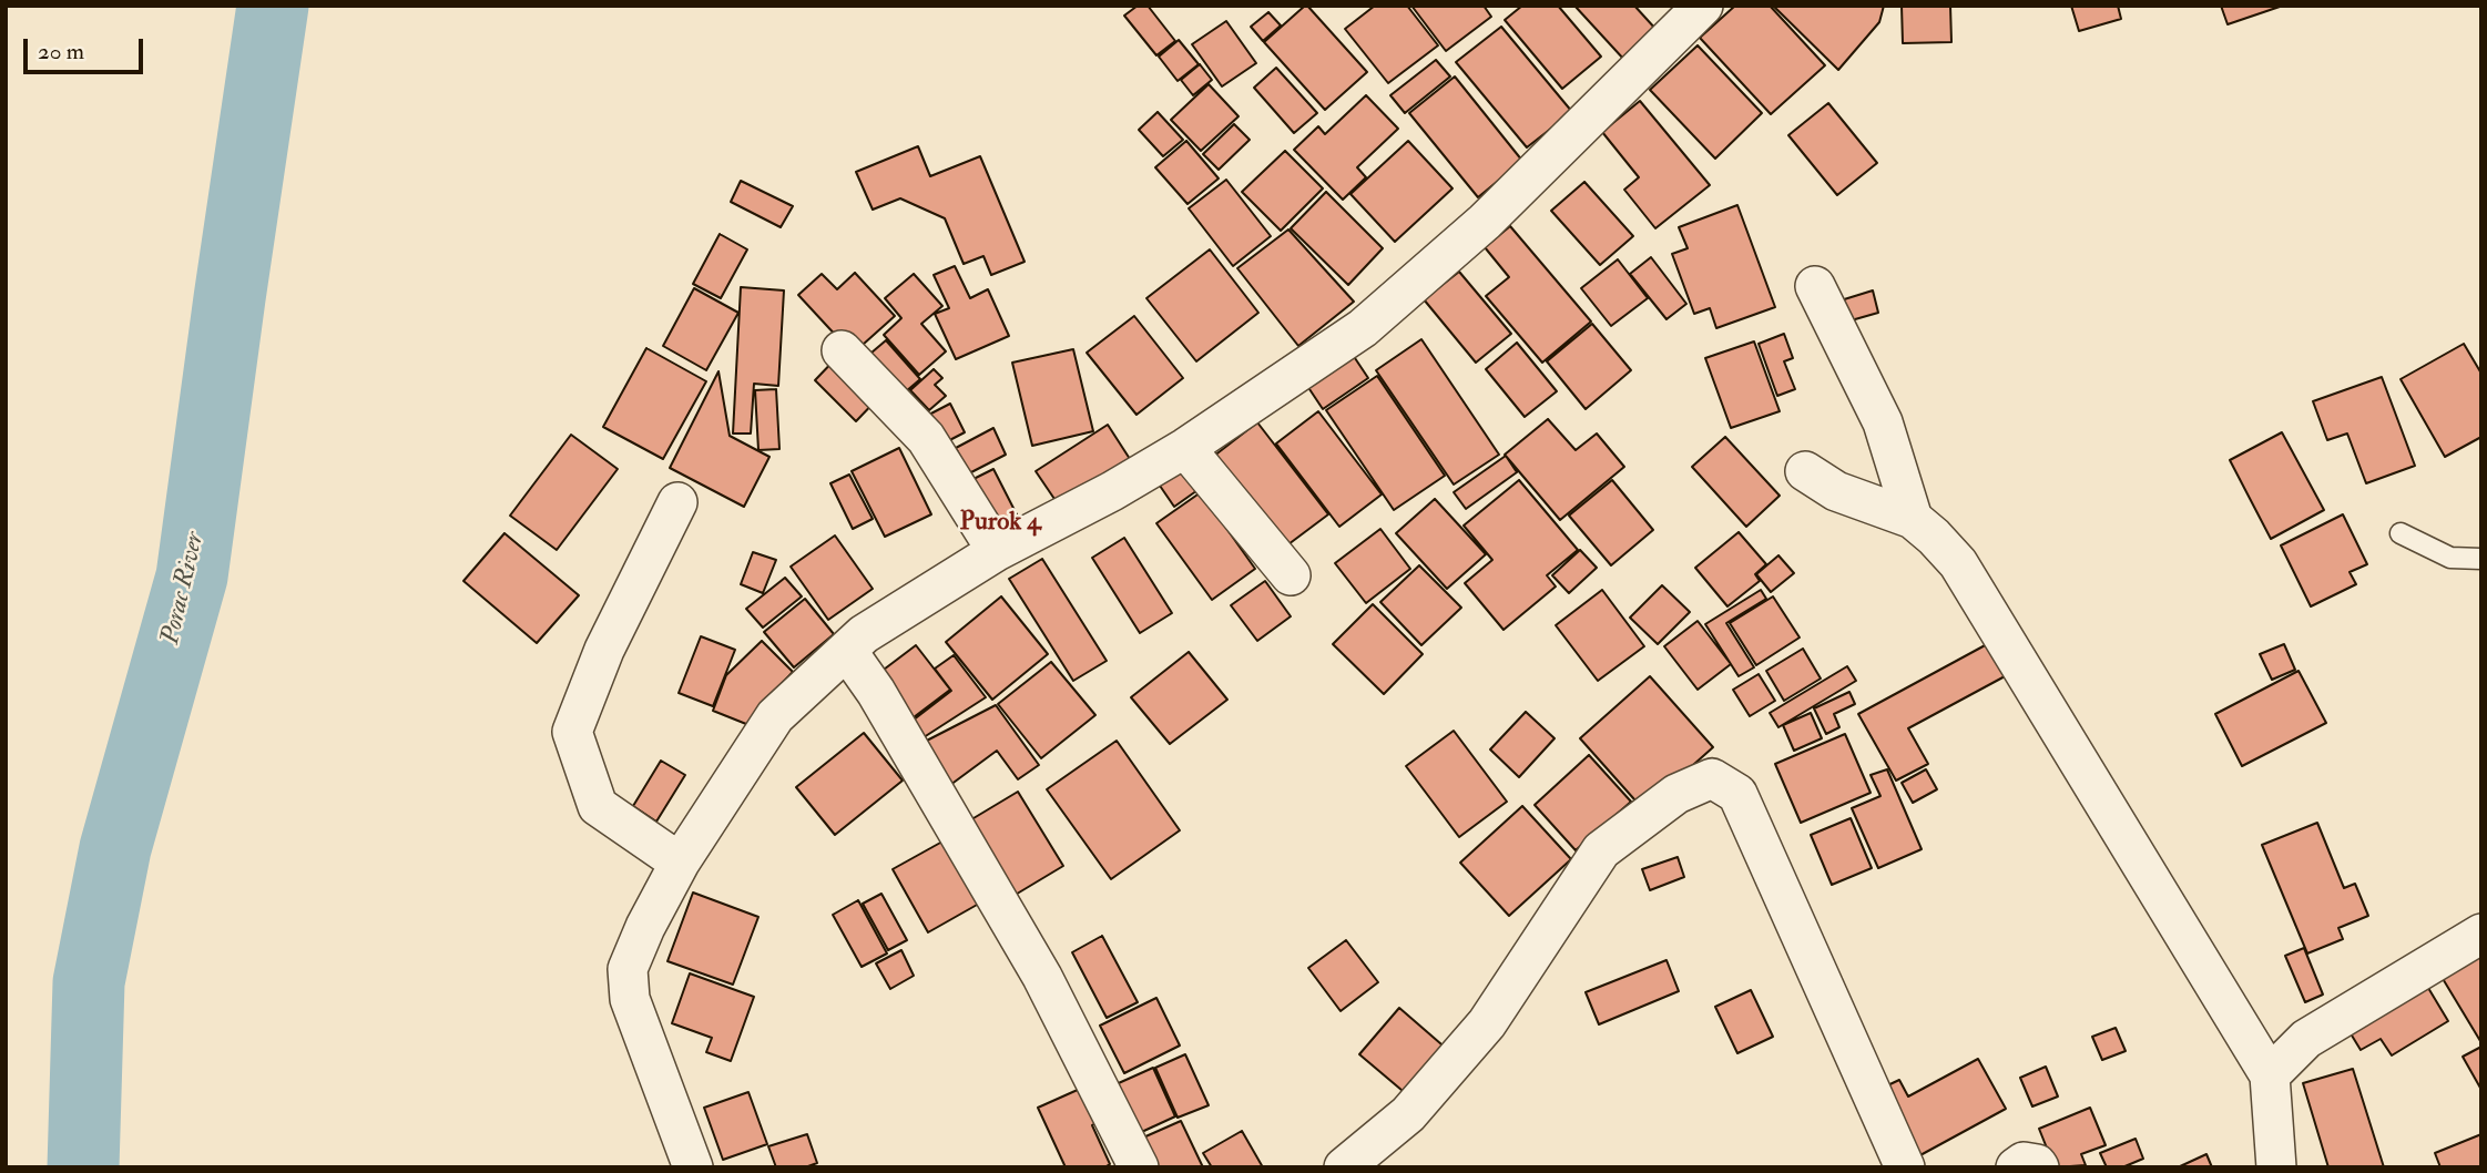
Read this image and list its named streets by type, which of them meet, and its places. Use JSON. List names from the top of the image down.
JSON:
{
  "districts": ["Purok 4"],
  "water": ["Porac River"],
  "scale_bar": "20 m"
}
